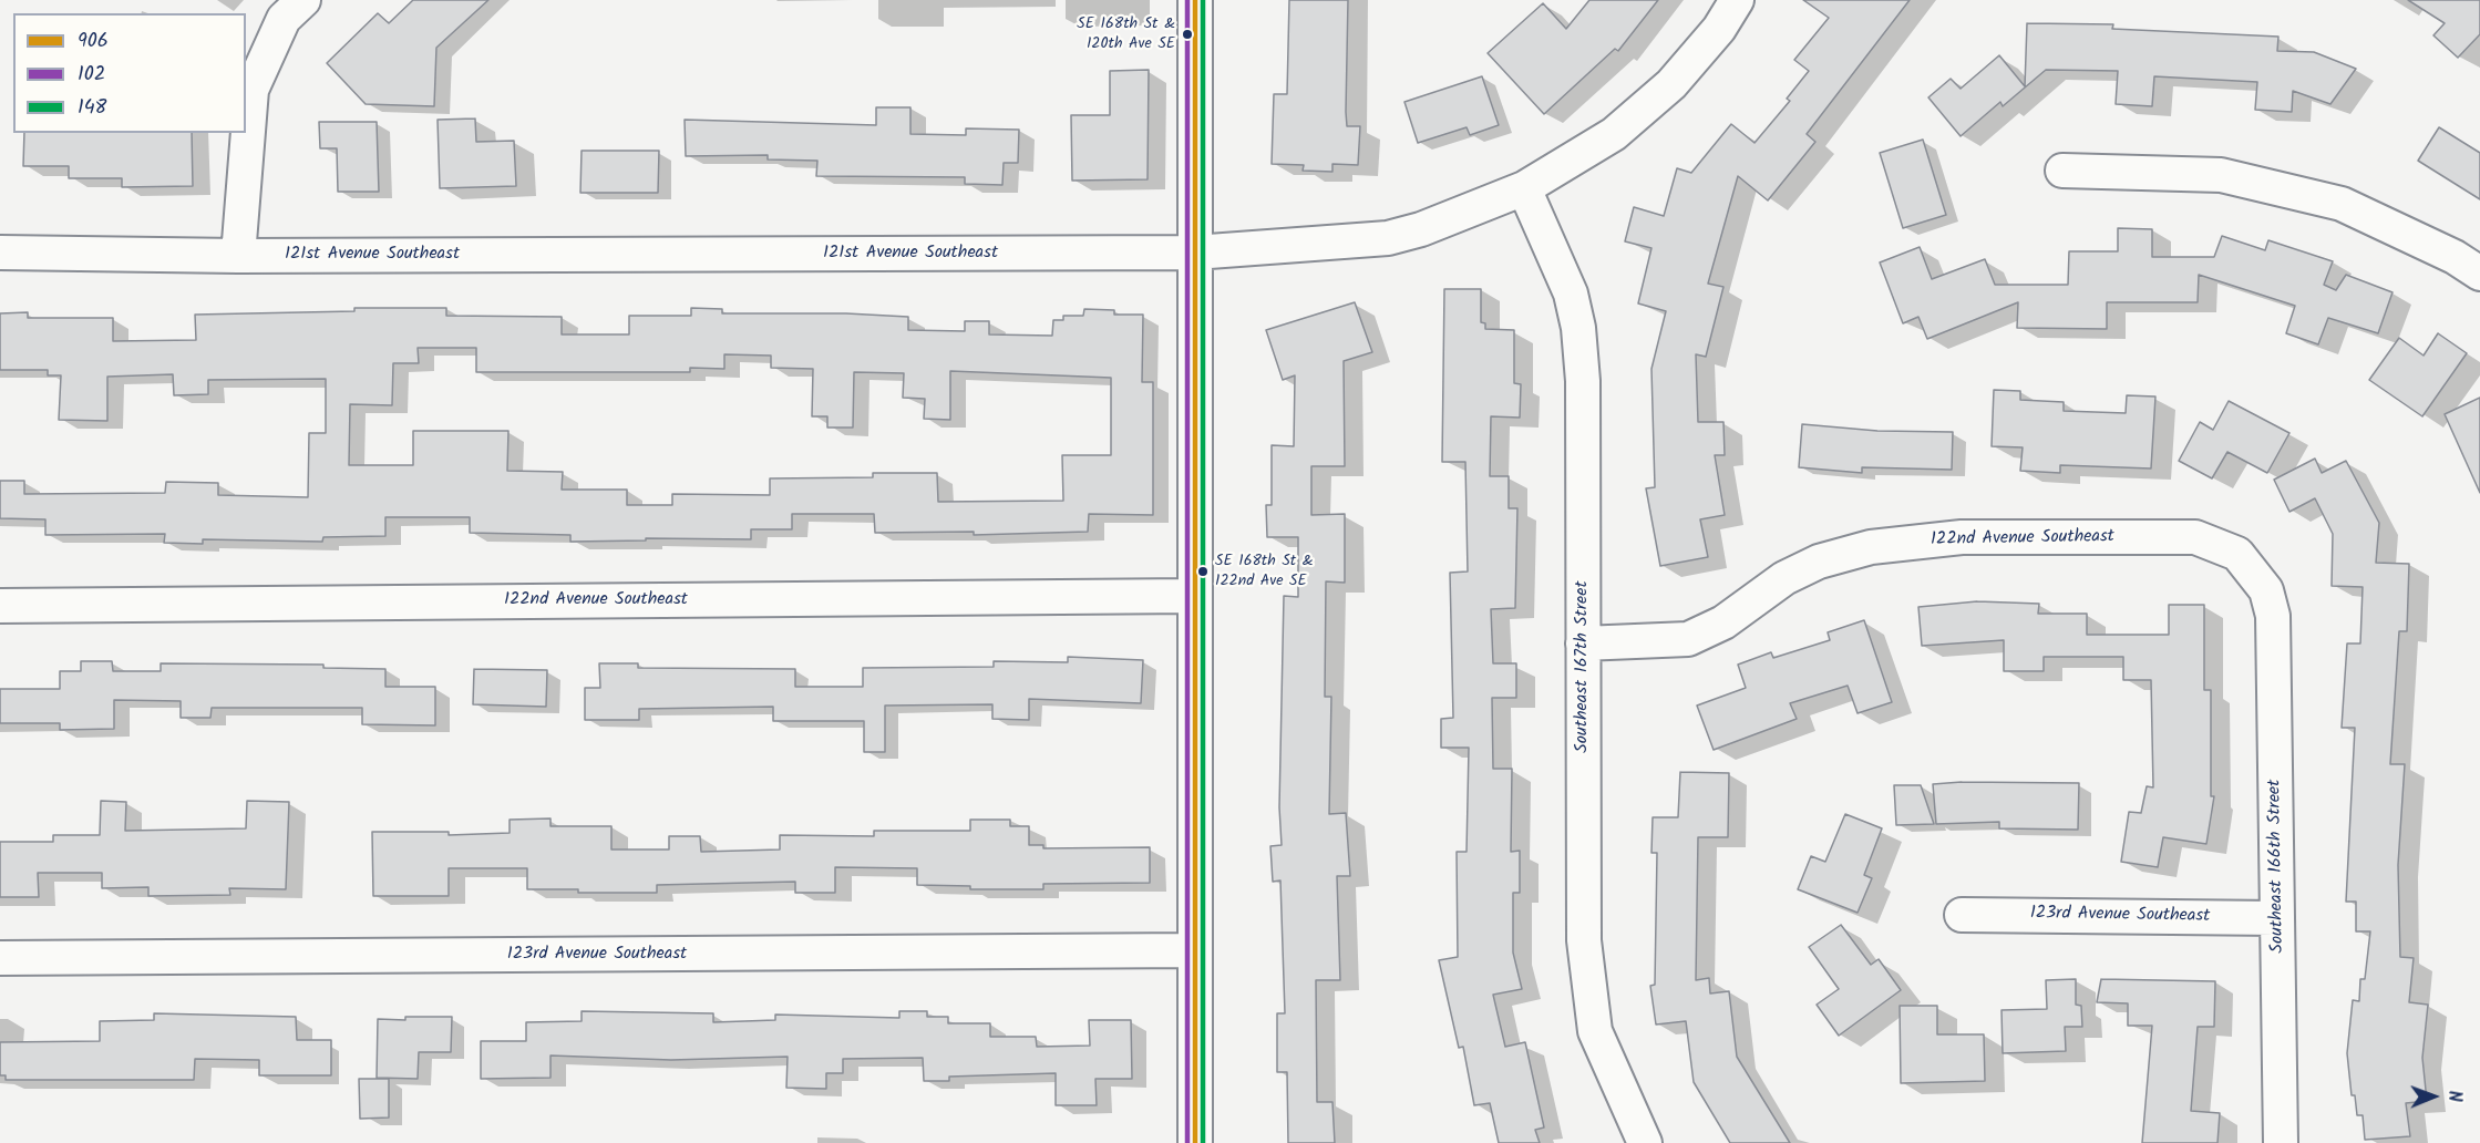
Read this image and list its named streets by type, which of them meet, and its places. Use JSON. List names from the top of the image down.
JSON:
{
  "streets": {
    "street": [
      "121st Avenue Southeast",
      "122nd Avenue Southeast",
      "Southeast 167th Street",
      "Southeast 166th Street",
      "123rd Avenue Southeast"
    ]
  },
  "crossings": [
    ["121st Avenue Southeast", "Southeast 167th Street"],
    ["122nd Avenue Southeast", "Southeast 167th Street"],
    ["122nd Avenue Southeast", "Southeast 166th Street"],
    ["Southeast 166th Street", "123rd Avenue Southeast"]
  ],
  "places": ["SE 168th St & 120th Ave SE", "SE 168th St & 122nd Ave SE"],
  "lines": ["transit line 906", "transit line 102", "transit line 148"],
  "legend": ["906", "102", "148"],
  "north": "right"
}
